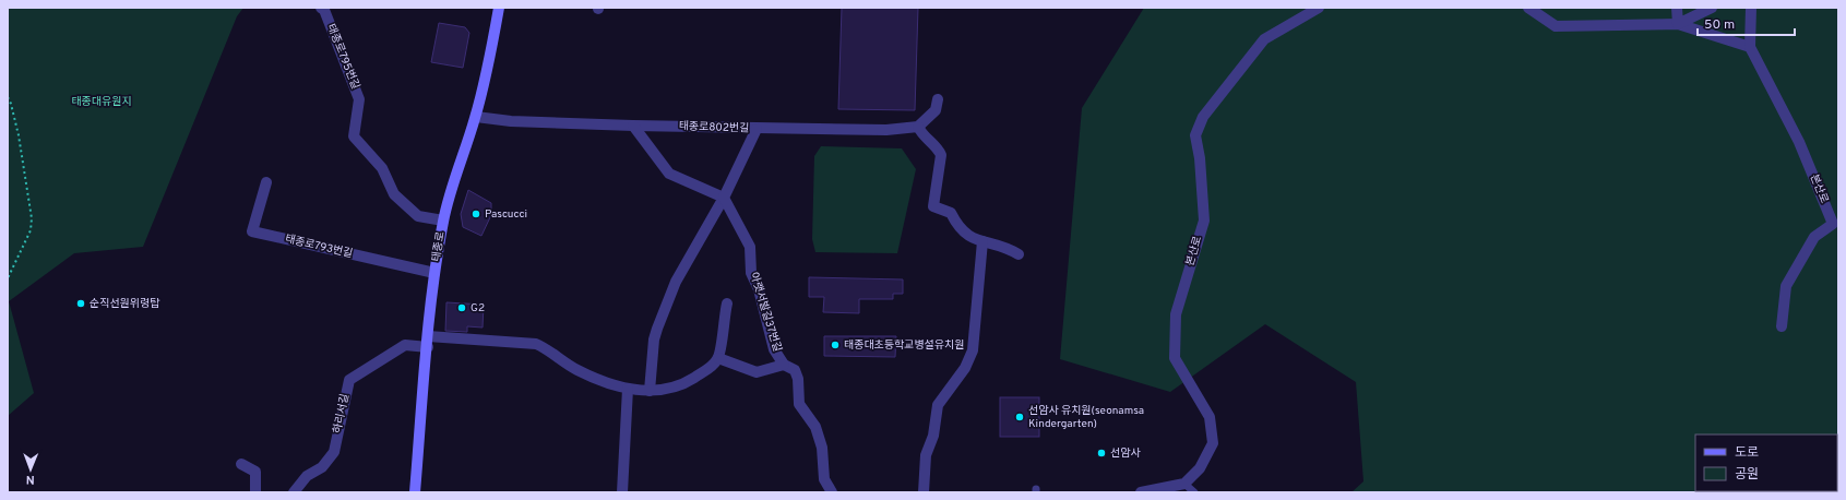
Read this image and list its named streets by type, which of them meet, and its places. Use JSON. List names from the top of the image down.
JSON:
{
  "streets": {
    "main road": ["태종로"],
    "street": [
      "태종로795번길",
      "태종로802번길",
      "본산로",
      "태종로793번길",
      "아랫서발길37번길",
      "하리서길"
    ]
  },
  "crossings": [
    ["태종로795번길", "태종로"],
    ["태종로802번길", "태종로"],
    ["태종로793번길", "태종로"],
    ["태종로", "하리서길"]
  ],
  "parks": ["태종대유원지"],
  "places": [
    "Pascucci",
    "순직선원위령탑",
    "G2",
    "태종대초등학교병설유치원",
    "선암사 유치원(seonamsa Kindergarten)",
    "선암사"
  ],
  "legend": ["도로", "공원"],
  "scale_bar": "50 m",
  "north": "bottom"
}
